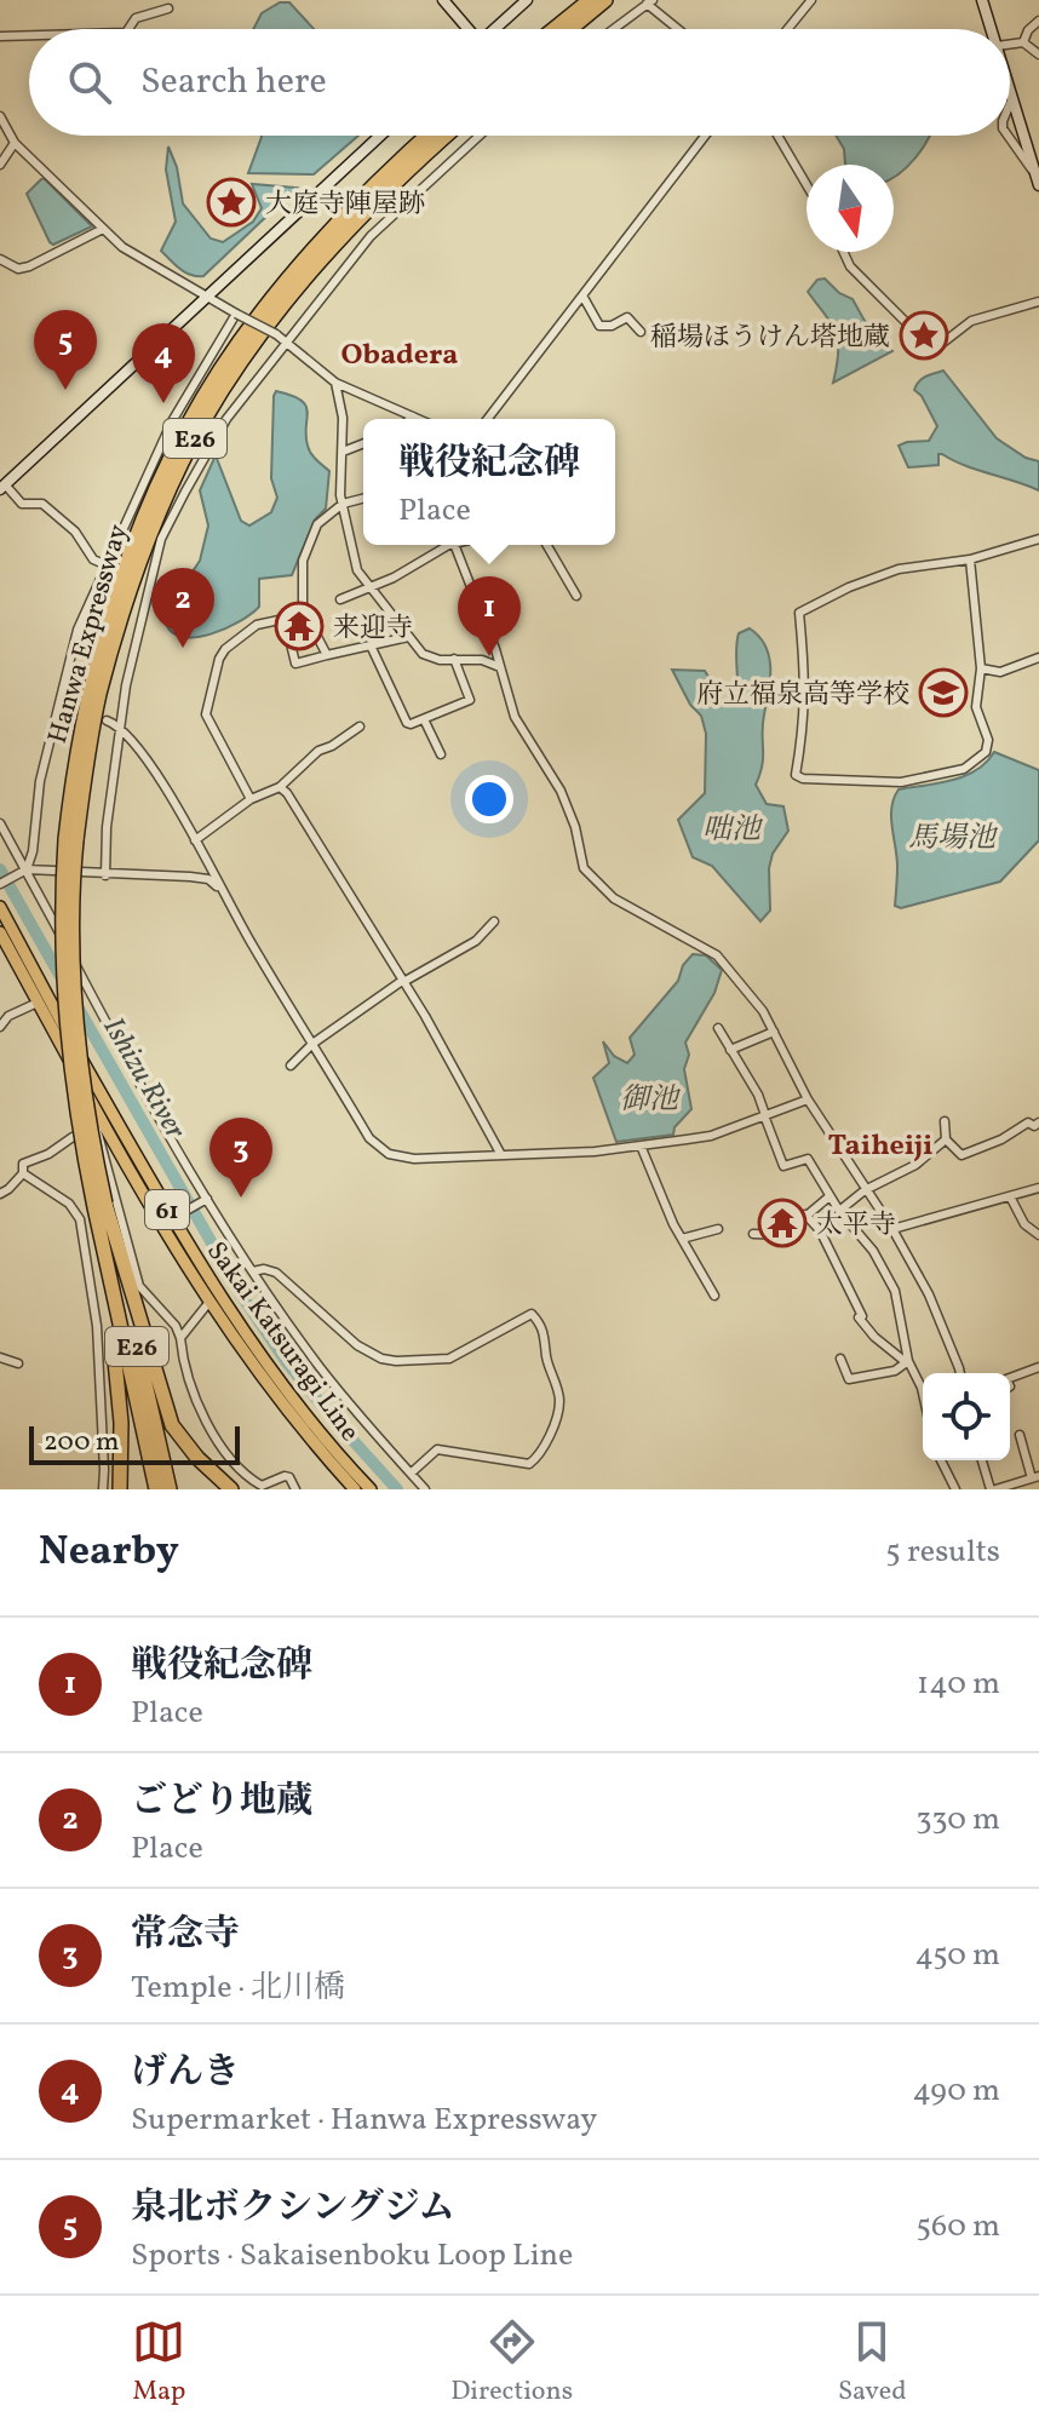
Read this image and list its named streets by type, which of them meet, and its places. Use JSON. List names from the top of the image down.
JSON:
{
  "streets": {
    "highway": ["E26", "Hanwa Expressway"],
    "main road": ["61", "Sakai Katsuragi Line"]
  },
  "districts": ["Obadera", "Taiheiji"],
  "water": [
    "咄池",
    "馬場池",
    "Ishizu River",
    "御池"
  ],
  "places": {
    "place": ["大庭寺陣屋跡", "稲場ほうけん塔地蔵"],
    "temple": ["来迎寺", "太平寺"],
    "school or university": ["府立福泉高等学校"]
  },
  "scale_bar": "200 m",
  "north": "bottom",
  "page": {
    "search": "Search here",
    "pins": [
      "5",
      "4",
      "2",
      "1",
      "3"
    ],
    "popup": ["戦役紀念碑", "Place"],
    "scale": "200 m",
    "heading": ["Nearby", "5 results"],
    "list": [
      {
        "mark": "1",
        "name": "戦役紀念碑",
        "note": "Place",
        "value": "140 m"
      },
      {
        "mark": "2",
        "name": "ごどり地蔵",
        "note": "Place",
        "value": "330 m"
      },
      {
        "mark": "3",
        "name": "常念寺",
        "note": "Temple · 北川橋",
        "value": "450 m"
      },
      {
        "mark": "4",
        "name": "げんき",
        "note": "Supermarket · Hanwa Expressway",
        "value": "490 m"
      },
      {
        "mark": "5",
        "name": "泉北ボクシングジム",
        "note": "Sports · Sakaisenboku Loop Line",
        "value": "560 m"
      }
    ],
    "nav": ["Map", "Directions", "Saved"]
  }
}
